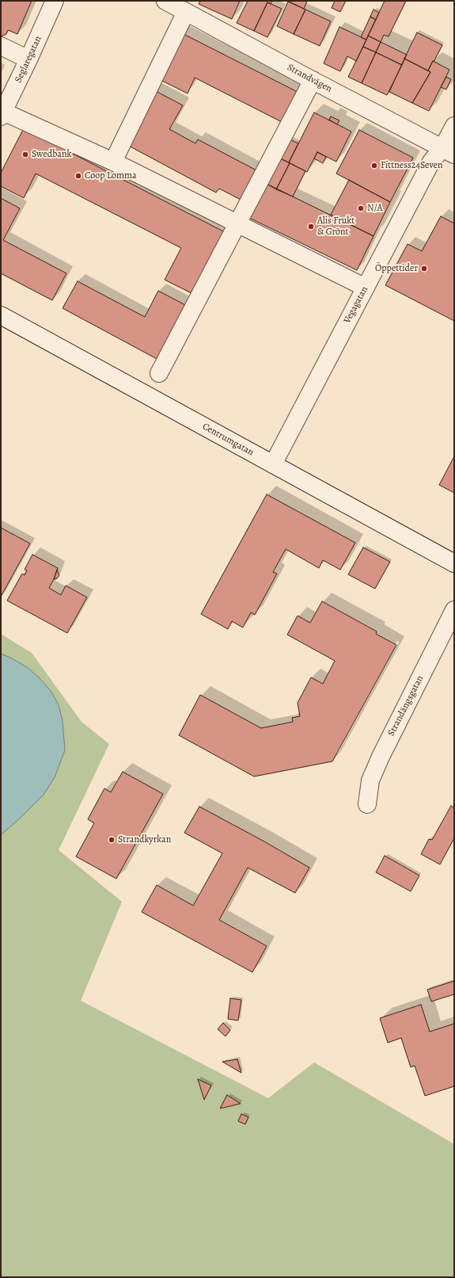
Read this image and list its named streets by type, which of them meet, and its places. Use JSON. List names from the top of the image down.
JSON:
{
  "streets": {
    "street": [
      "Seglaregatan",
      "Strandvägen",
      "Vegagatan",
      "Centrumgatan",
      "Strandängsgatan"
    ]
  },
  "crossings": [
    ["Strandvägen", "Vegagatan"],
    ["Vegagatan", "Centrumgatan"]
  ],
  "places": [
    "Swedbank",
    "Fittness24Seven",
    "Coop Lomma",
    "N/A",
    "Alis Frukt & Grönt",
    "Öppettider",
    "Strandkyrkan"
  ]
}
